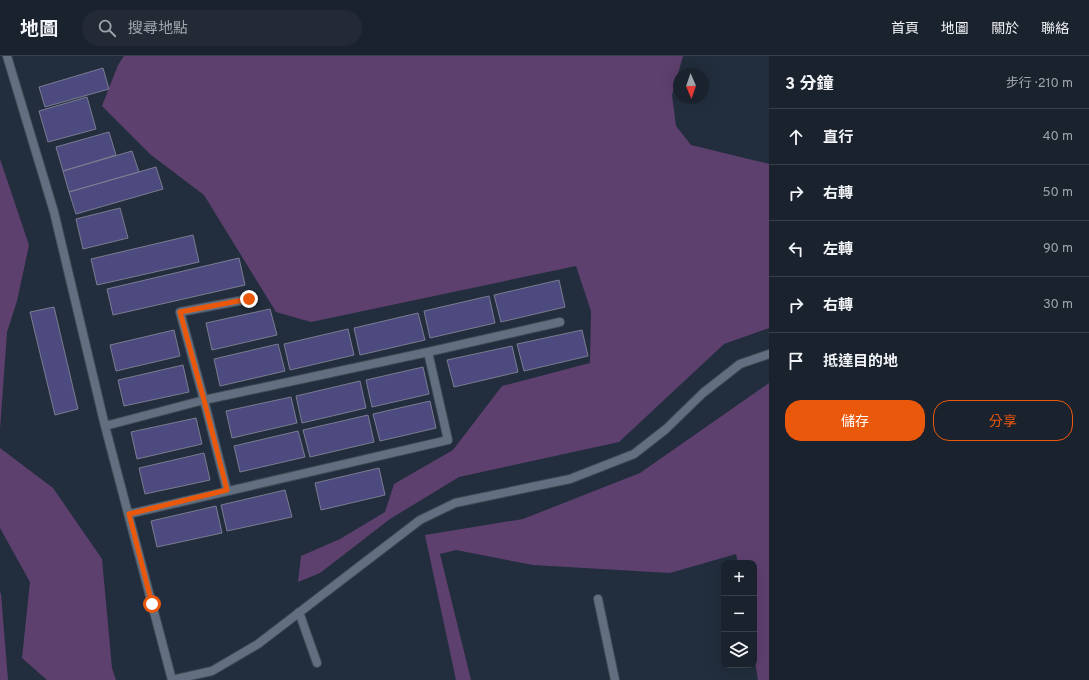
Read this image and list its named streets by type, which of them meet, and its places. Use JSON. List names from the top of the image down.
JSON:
{
  "north": "bottom",
  "page": {
    "header": "地圖",
    "search": "搜尋地點",
    "nav": [
      "首頁",
      "地圖",
      "關於",
      "聯絡"
    ],
    "heading": ["3 分鐘", "步行 · 210 m"],
    "list": [
      ["直行", "40 m"],
      ["右轉", "50 m"],
      ["左轉", "90 m"],
      ["右轉", "30 m"],
      "抵達目的地"
    ],
    "buttons": ["儲存", "分享"],
    "map_buttons": ["+", "−"]
  }
}
